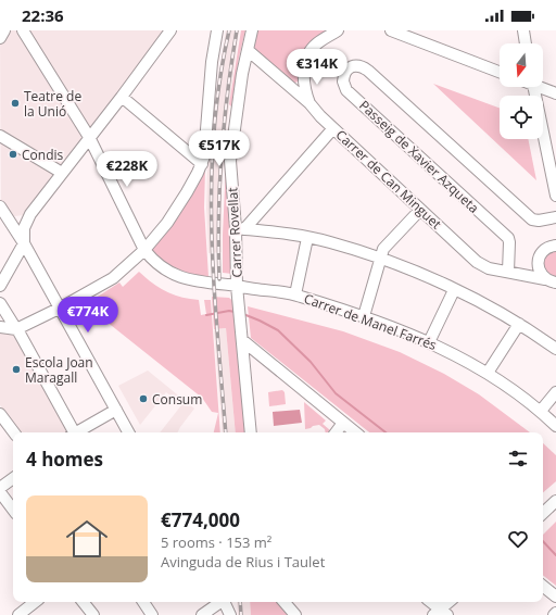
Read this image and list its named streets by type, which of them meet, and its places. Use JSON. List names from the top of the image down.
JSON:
{
  "streets": {
    "street": [
      "Passeig de Xavier Azqueta",
      "Carrer de Can Minguet",
      "Carrer Rovellat",
      "Carrer de Manel Farrés"
    ]
  },
  "crossings": [
    ["Passeig de Xavier Azqueta", "Carrer de Can Minguet"],
    ["Carrer de Can Minguet", "Carrer Rovellat"],
    ["Carrer Rovellat", "Carrer de Manel Farrés"]
  ],
  "places": [
    "Teatre de la Unió",
    "Condis",
    "Escola Joan Maragall",
    "Consum"
  ],
  "north": "bottom",
  "page": {
    "status": "22:36",
    "price": [
      "€314K",
      "€517K",
      "€228K",
      "€774K"
    ],
    "heading": "4 homes",
    "list": [
      {
        "name": "€774,000",
        "note": "5 rooms · 153 m² · Avinguda de Rius i Taulet"
      }
    ]
  }
}
